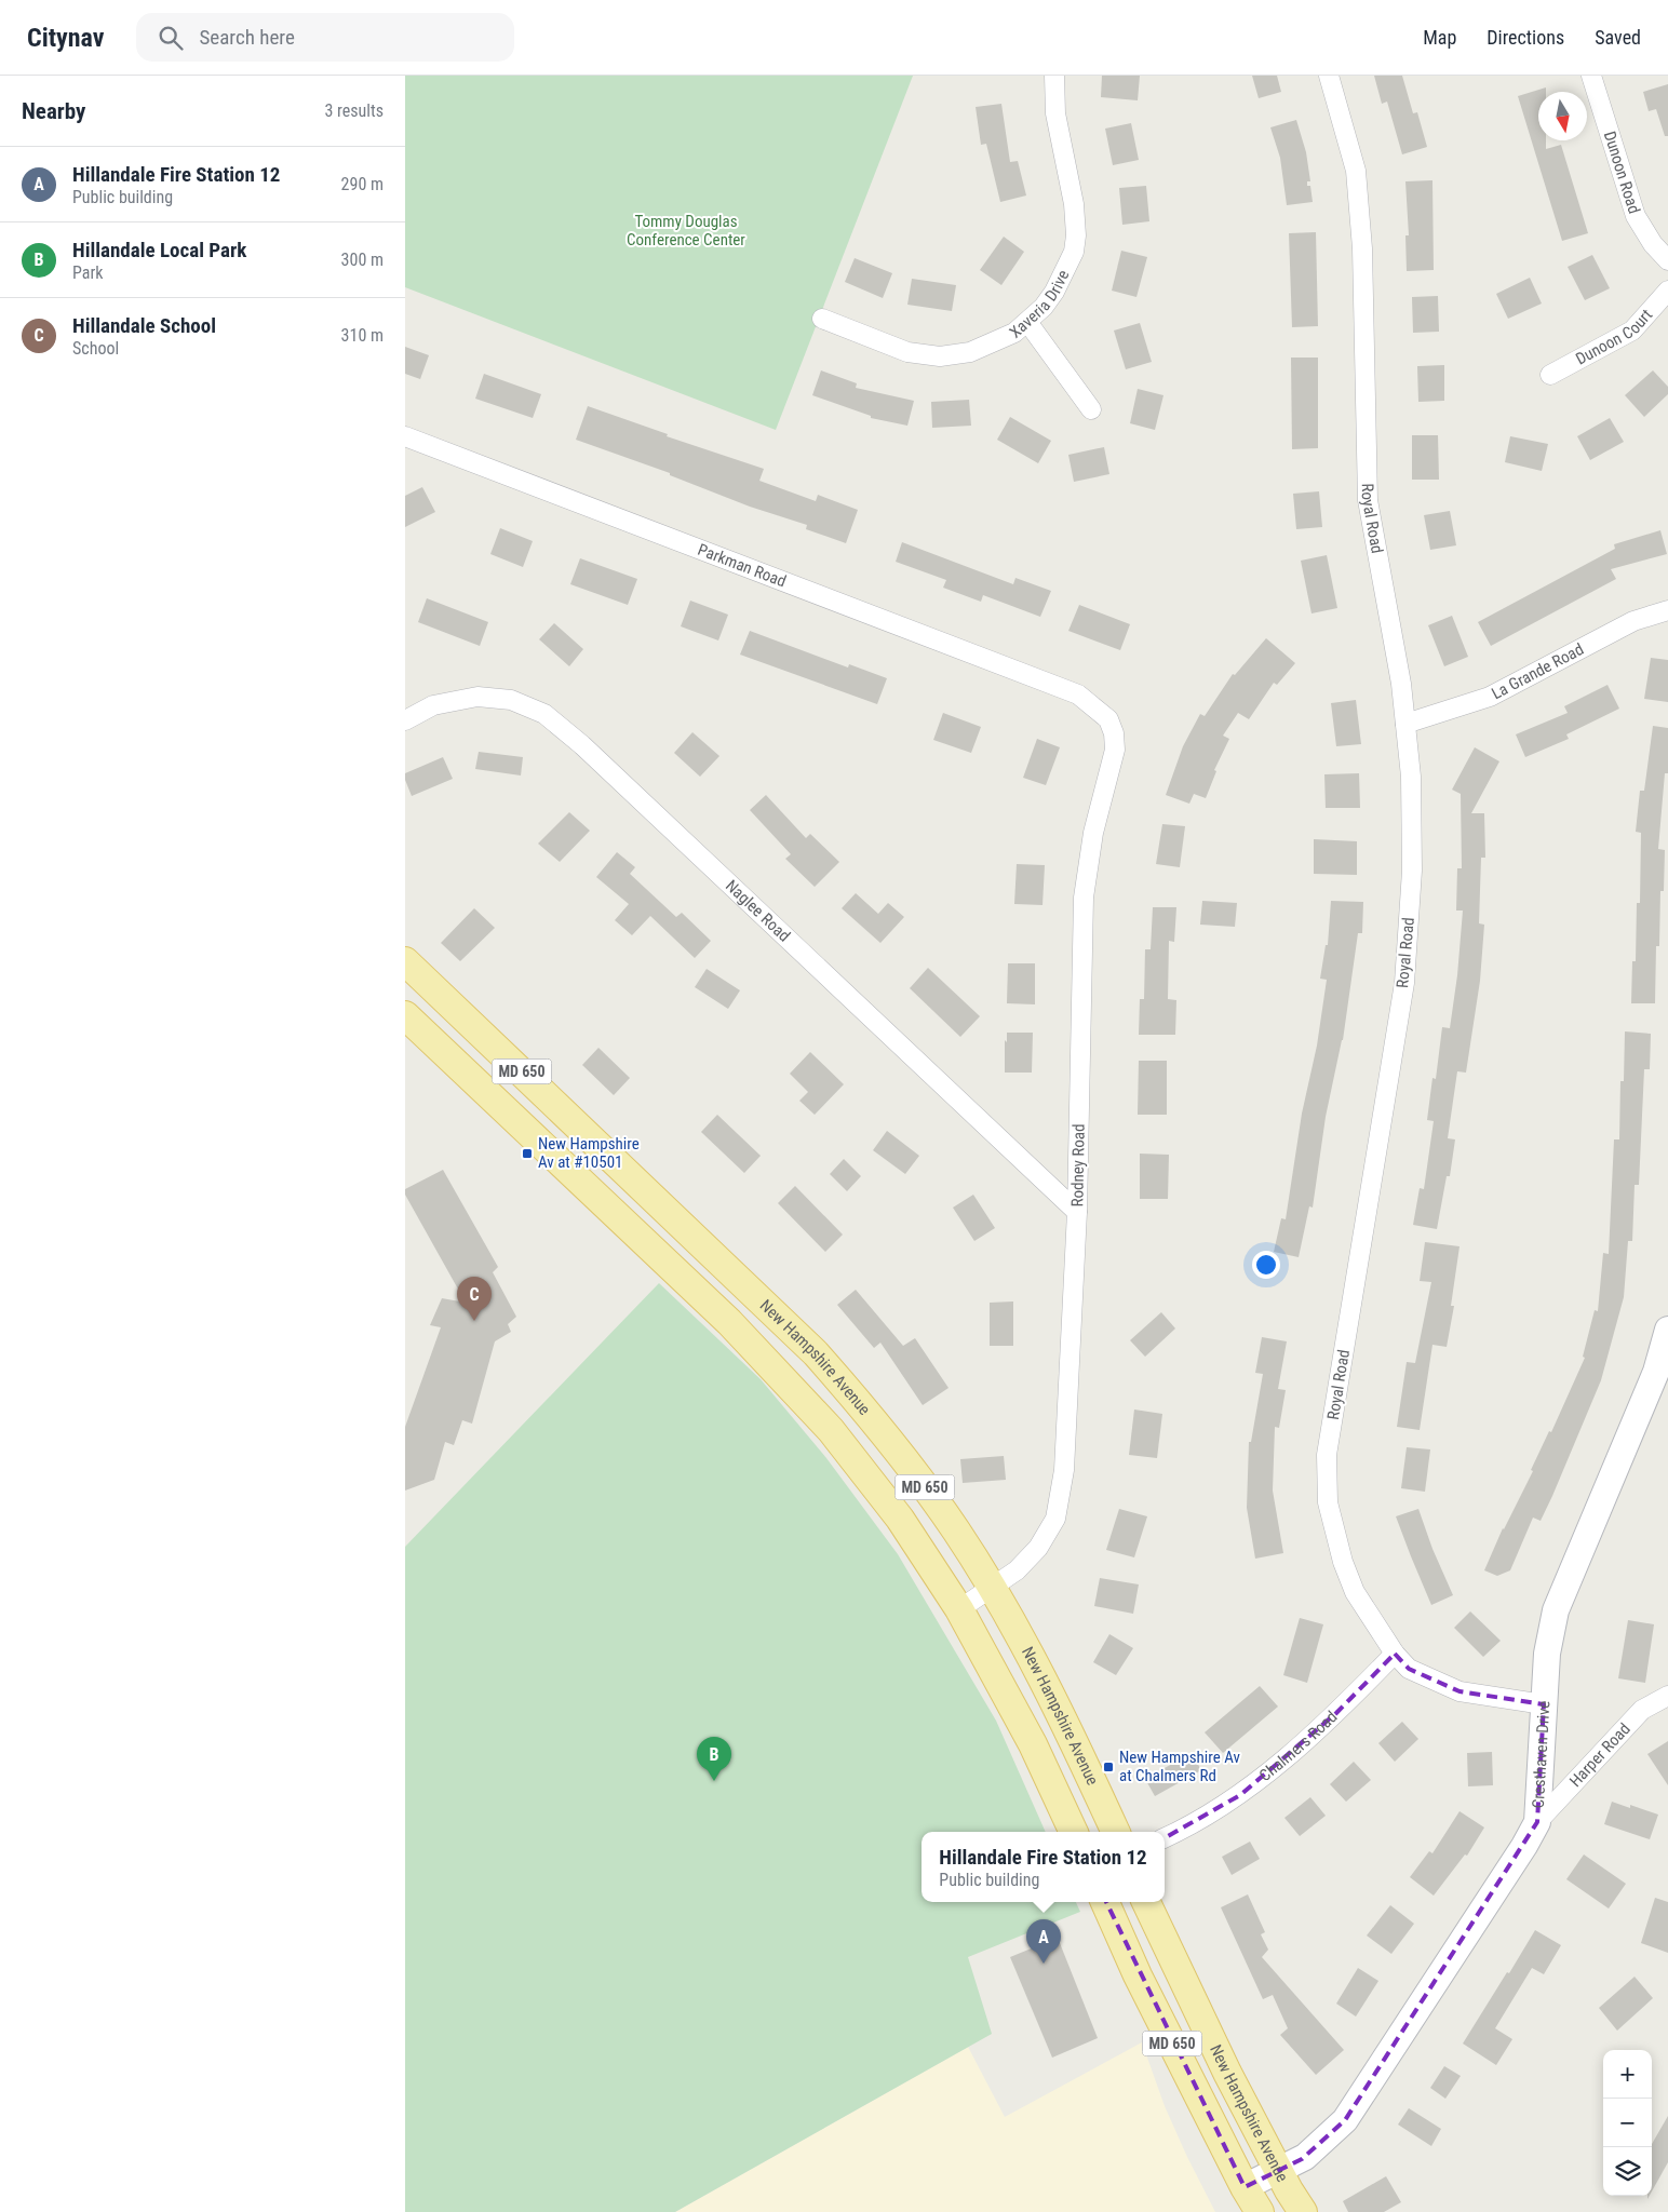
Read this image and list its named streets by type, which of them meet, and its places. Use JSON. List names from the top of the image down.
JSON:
{
  "streets": {
    "main road": ["MD 650", "New Hampshire Avenue"],
    "street": [
      "Dunoon Road",
      "Xaveria Drive",
      "Dunoon Court",
      "Royal Road",
      "Parkman Road",
      "La Grande Road",
      "Naglee Road",
      "Rodney Road",
      "Chalmers Road",
      "Cresthaven Drive",
      "Harper Road"
    ]
  },
  "crossings": [
    ["Royal Road", "La Grande Road"],
    ["Royal Road", "Chalmers Road"],
    ["Royal Road", "Cresthaven Drive"],
    ["Parkman Road", "Rodney Road"],
    ["Naglee Road", "Rodney Road"],
    ["MD 650", "Rodney Road"],
    ["MD 650", "Cresthaven Drive"],
    ["Rodney Road", "New Hampshire Avenue"],
    ["New Hampshire Avenue", "Cresthaven Drive"],
    ["Cresthaven Drive", "Harper Road"]
  ],
  "parks": ["Tommy Douglas Conference Center"],
  "places": {
    "transit": ["New Hampshire Av at #10501", "New Hampshire Av at Chalmers Rd"]
  },
  "north": "bottom",
  "page": {
    "header": "Citynav",
    "search": "Search here",
    "nav": ["Map", "Directions", "Saved"],
    "heading": ["Nearby", "3 results"],
    "list": [
      {
        "mark": "A",
        "name": "Hillandale Fire Station 12",
        "note": "Public building",
        "value": "290 m"
      },
      {
        "mark": "B",
        "name": "Hillandale Local Park",
        "note": "Park",
        "value": "300 m"
      },
      {
        "mark": "C",
        "name": "Hillandale School",
        "note": "School",
        "value": "310 m"
      }
    ],
    "pins": ["C", "B", "A"],
    "popup": ["Hillandale Fire Station 12", "Public building"],
    "map_buttons": ["+", "−"]
  }
}
